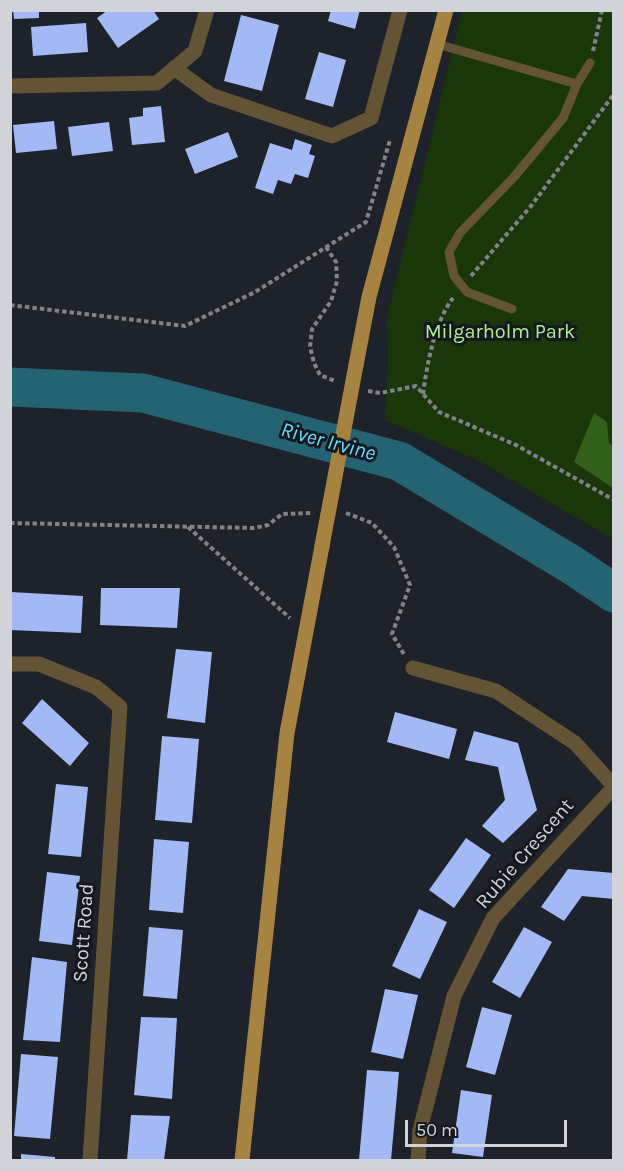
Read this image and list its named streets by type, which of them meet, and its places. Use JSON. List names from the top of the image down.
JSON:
{
  "streets": {
    "street": ["Rubie Crescent", "Scott Road"]
  },
  "water": ["River Irvine"],
  "parks": ["Milgarholm Park"],
  "scale_bar": "50 m"
}
